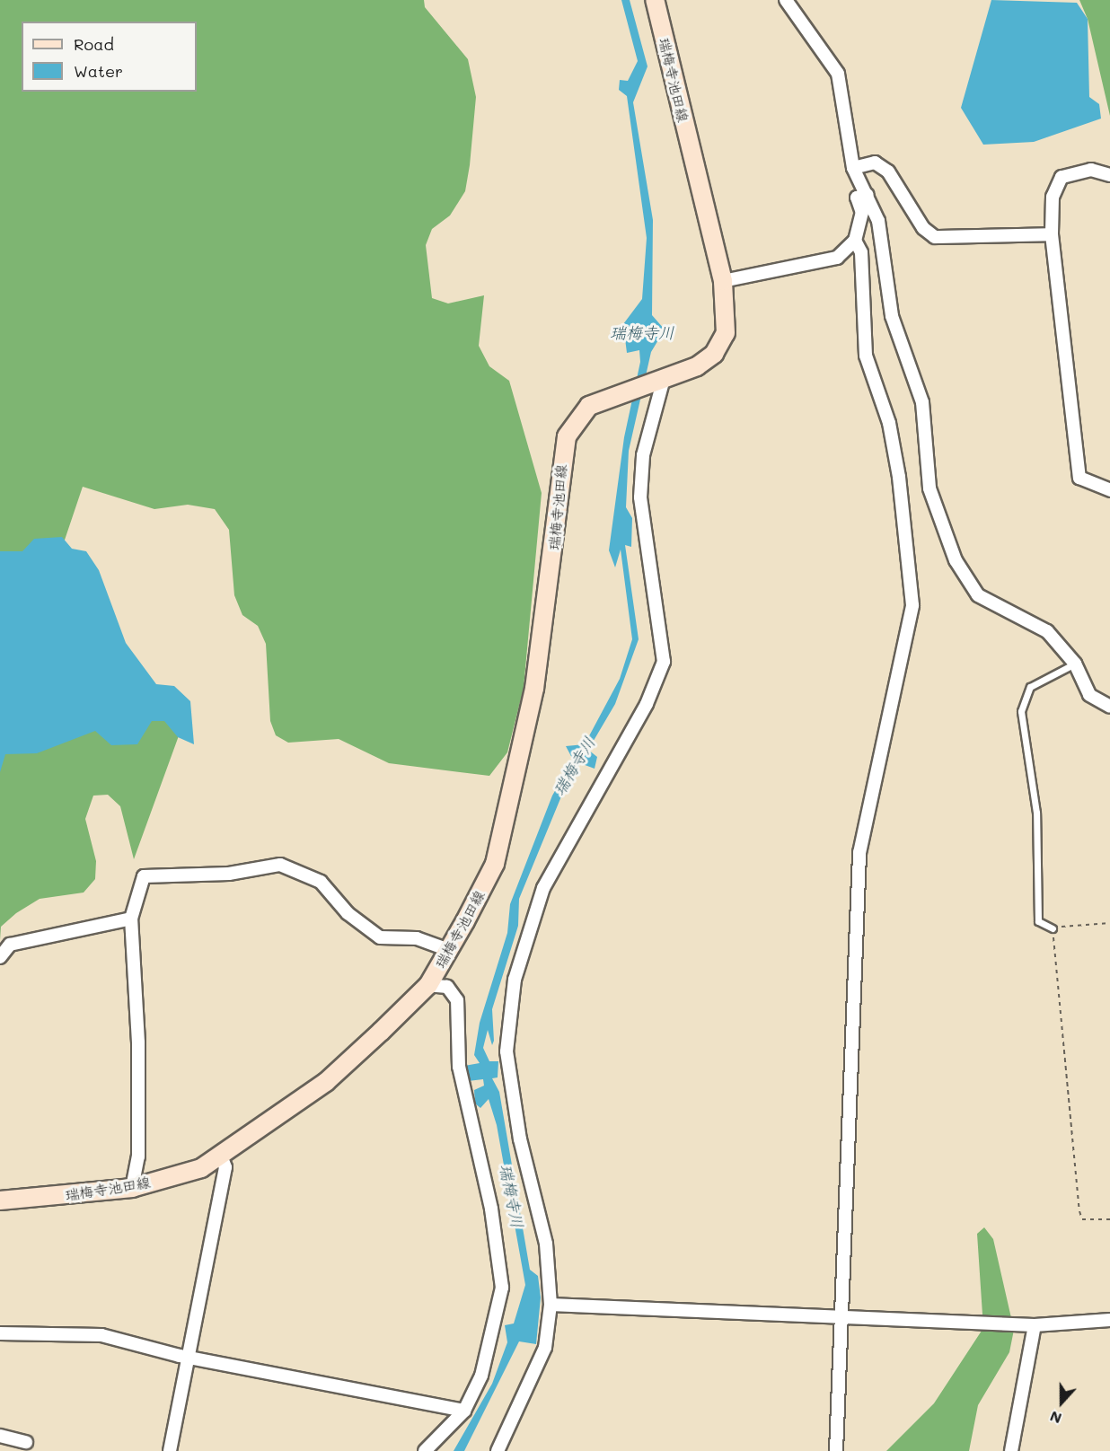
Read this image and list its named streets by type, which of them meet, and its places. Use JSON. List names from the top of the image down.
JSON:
{
  "streets": {
    "main road": ["瑞梅寺池田線"]
  },
  "water": ["瑞梅寺川"],
  "legend": ["Road", "Water"],
  "north": "bottom"
}
